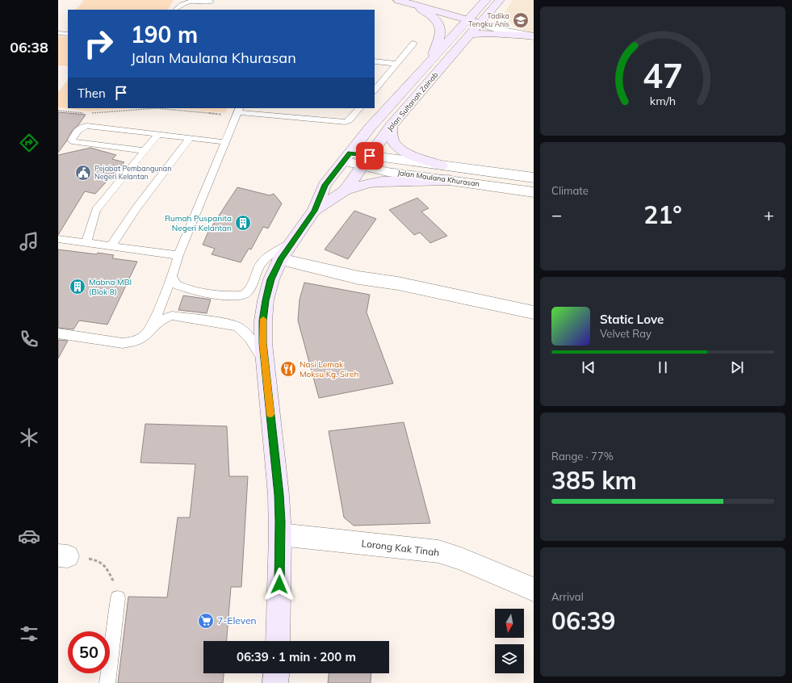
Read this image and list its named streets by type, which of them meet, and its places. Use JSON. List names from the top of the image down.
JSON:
{
  "streets": {
    "main road": ["Jalan Sultanah Zainab"],
    "street": ["Jalan Maulana Khurasan", "Lorong Kak Tinah"]
  },
  "crossings": [
    ["Jalan Sultanah Zainab", "Jalan Maulana Khurasan"],
    ["Jalan Sultanah Zainab", "Lorong Kak Tinah"]
  ],
  "places": {
    "school or university": ["Tadika Tengku Anis"],
    "public building": ["Pejabat Pembangunan Negeri Kelantan"],
    "building": ["Rumah Puspanita Negeri Kelantan", "Mabna MBI (Blok 8)"],
    "restaurant": ["Nasi Lemak Moksu Kg. Sireh"],
    "supermarket": ["7-Eleven"]
  },
  "north": "bottom",
  "page": {
    "tabs": "06:38",
    "turn": ["190 m", "Jalan Maulana Khurasan"],
    "then": "Then",
    "tile": [
      "Climate",
      ["Range · 77%", "385 km"],
      ["Arrival", "06:39"]
    ],
    "heat": ["−", "21°", "+"],
    "song": ["Static Love", "Velvet Ray"],
    "limit": "50",
    "trip": "06:39 · 1 min · 200 m",
    "gauge": ["47", "km/h"]
  }
}
